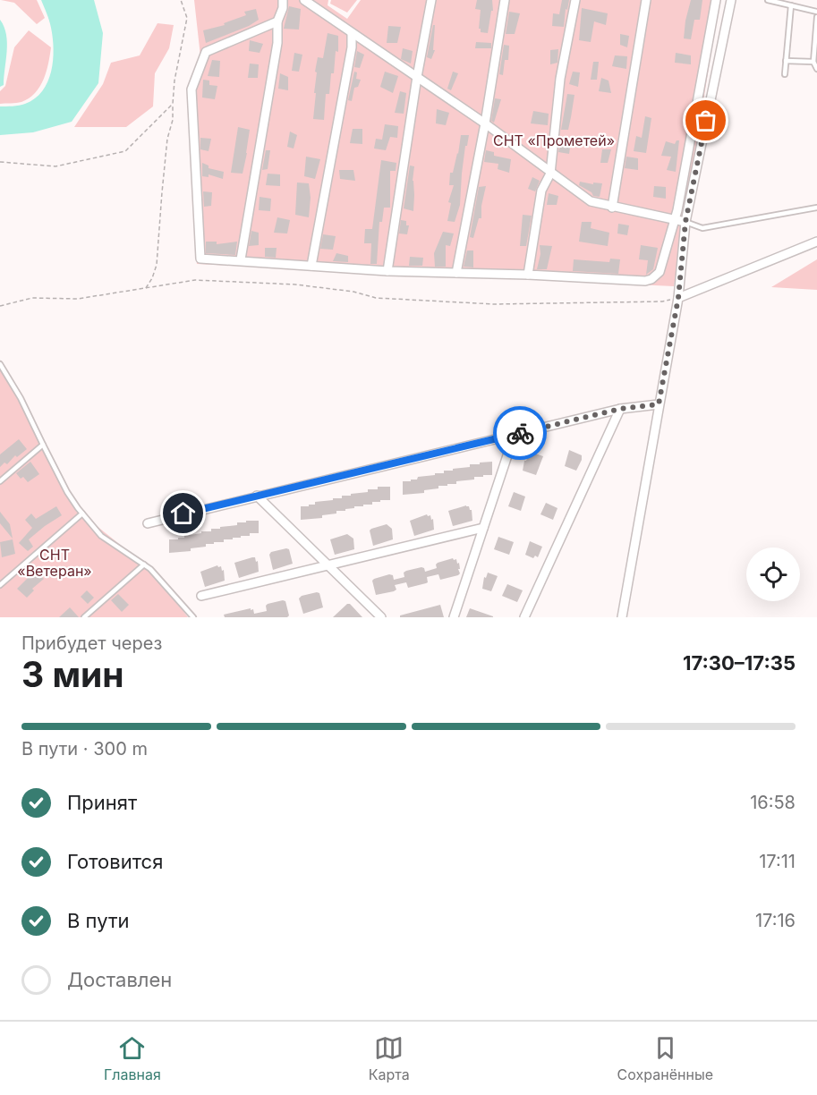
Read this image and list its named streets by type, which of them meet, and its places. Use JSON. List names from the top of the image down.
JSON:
{
  "parks": ["СНТ «Прометей»", "СНТ «Ветеран»"],
  "page": {
    "heading": ["3 мин", "Прибудет через", "17:30–17:35"],
    "bar": "В пути · 300 m",
    "list": [
      ["Принят", "16:58"],
      ["Готовится", "17:11"],
      ["В пути", "17:16"],
      "Доставлен"
    ],
    "tabs": ["Главная", "Карта", "Сохранённые"]
  }
}
